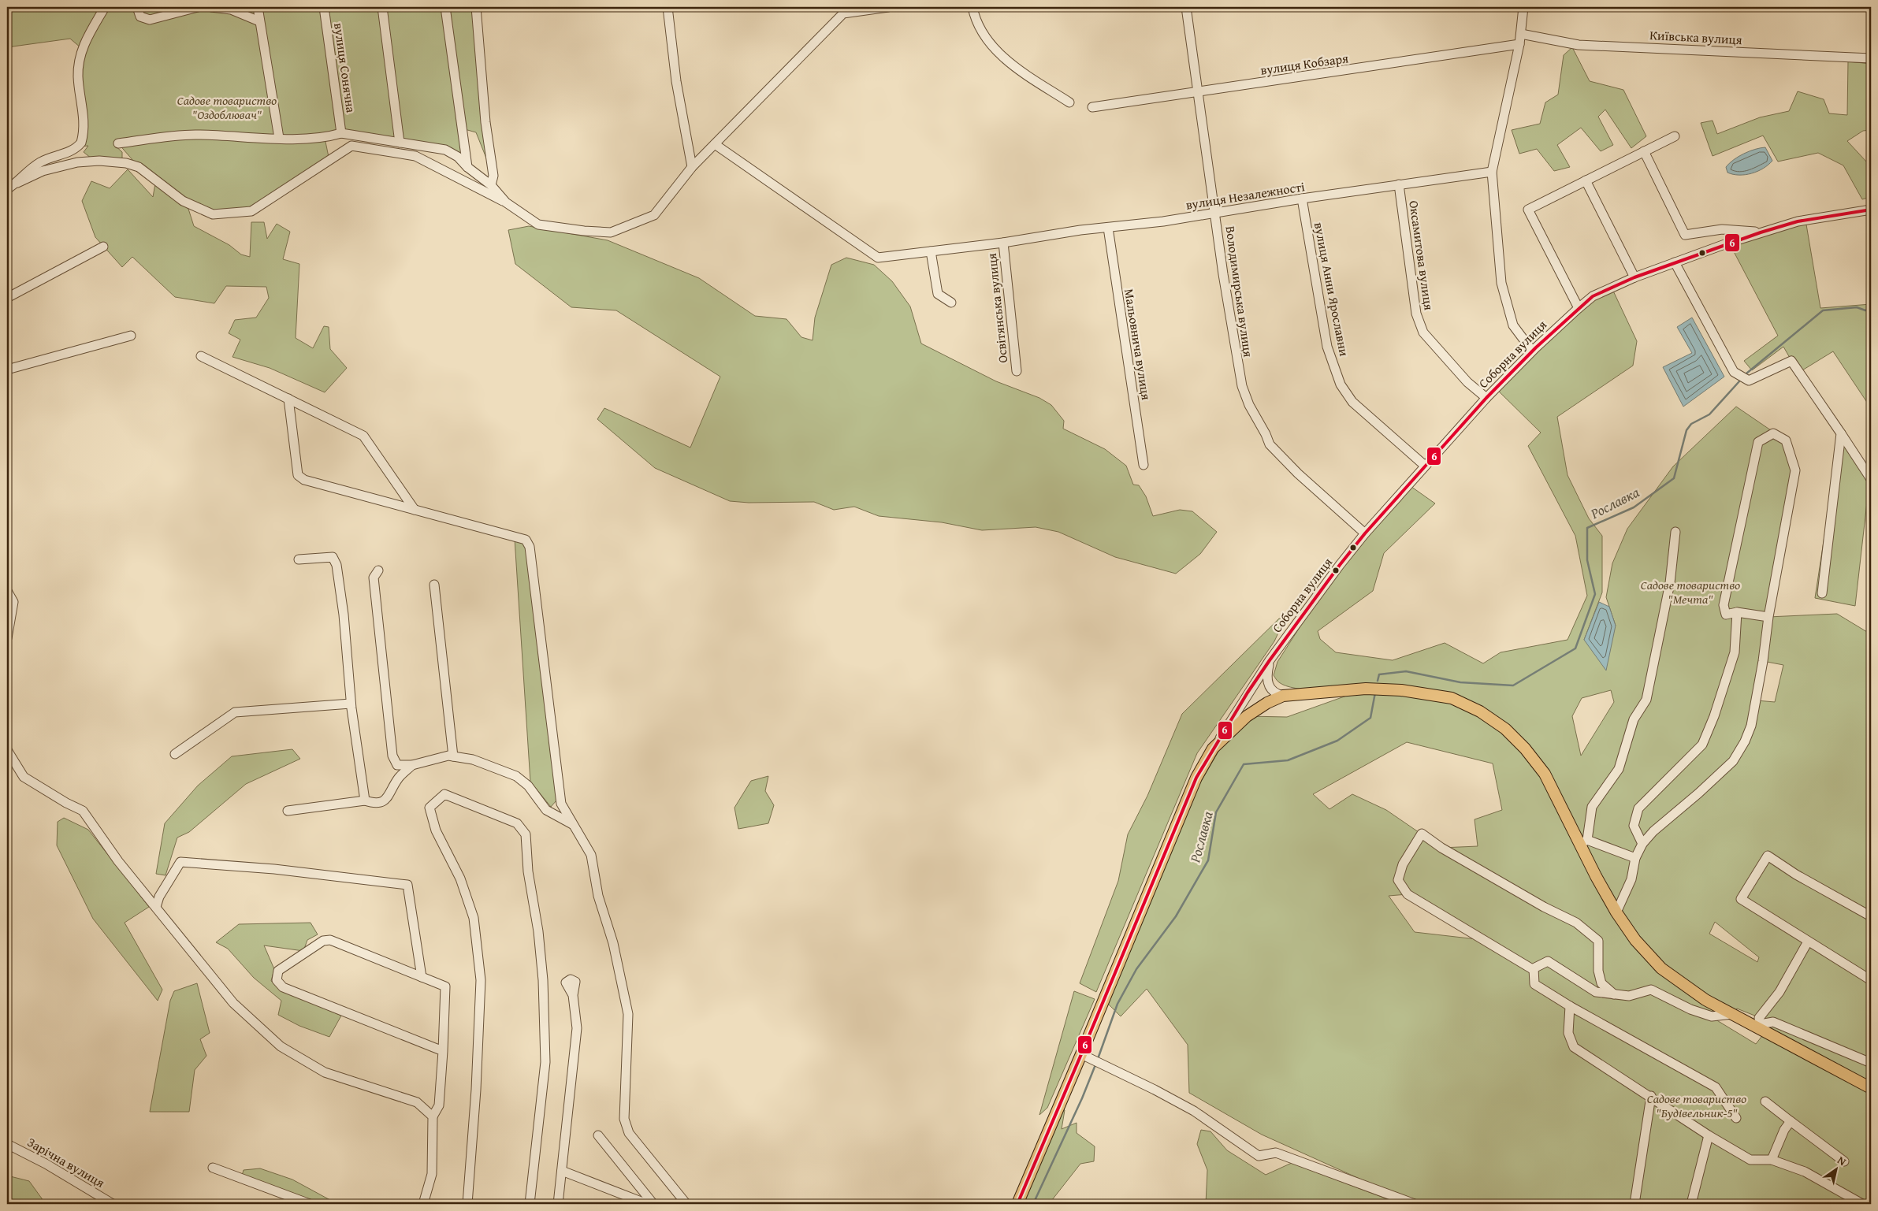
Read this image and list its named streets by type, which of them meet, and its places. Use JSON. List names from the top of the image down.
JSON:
{
  "streets": {
    "street": [
      "Київська вулиця",
      "вулиця Кобзаря",
      "вулиця Сонячна",
      "вулиця Незалежності",
      "Оксамитова вулиця",
      "вулиця Анни Ярославни",
      "Володимирська вулиця",
      "Освітянська вулиця",
      "Мальовнича вулиця",
      "Соборна вулиця",
      "Зарічна вулиця"
    ]
  },
  "crossings": [
    ["вулиця Кобзаря", "Володимирська вулиця"],
    ["вулиця Незалежності", "Оксамитова вулиця"],
    ["вулиця Незалежності", "вулиця Анни Ярославни"],
    ["вулиця Незалежності", "Володимирська вулиця"],
    ["вулиця Незалежності", "Освітянська вулиця"],
    ["вулиця Незалежності", "Мальовнича вулиця"],
    ["Оксамитова вулиця", "Соборна вулиця"],
    ["вулиця Анни Ярославни", "Соборна вулиця"],
    ["Володимирська вулиця", "Соборна вулиця"]
  ],
  "water": ["Рославка"],
  "parks": ["Садове товариство \"Оздоблювач\"", "Садове товариство \"Мечта\"", "Садове товариство \"Будівельник-5\""],
  "lines": ["transit line 6"],
  "north": "top right"
}
